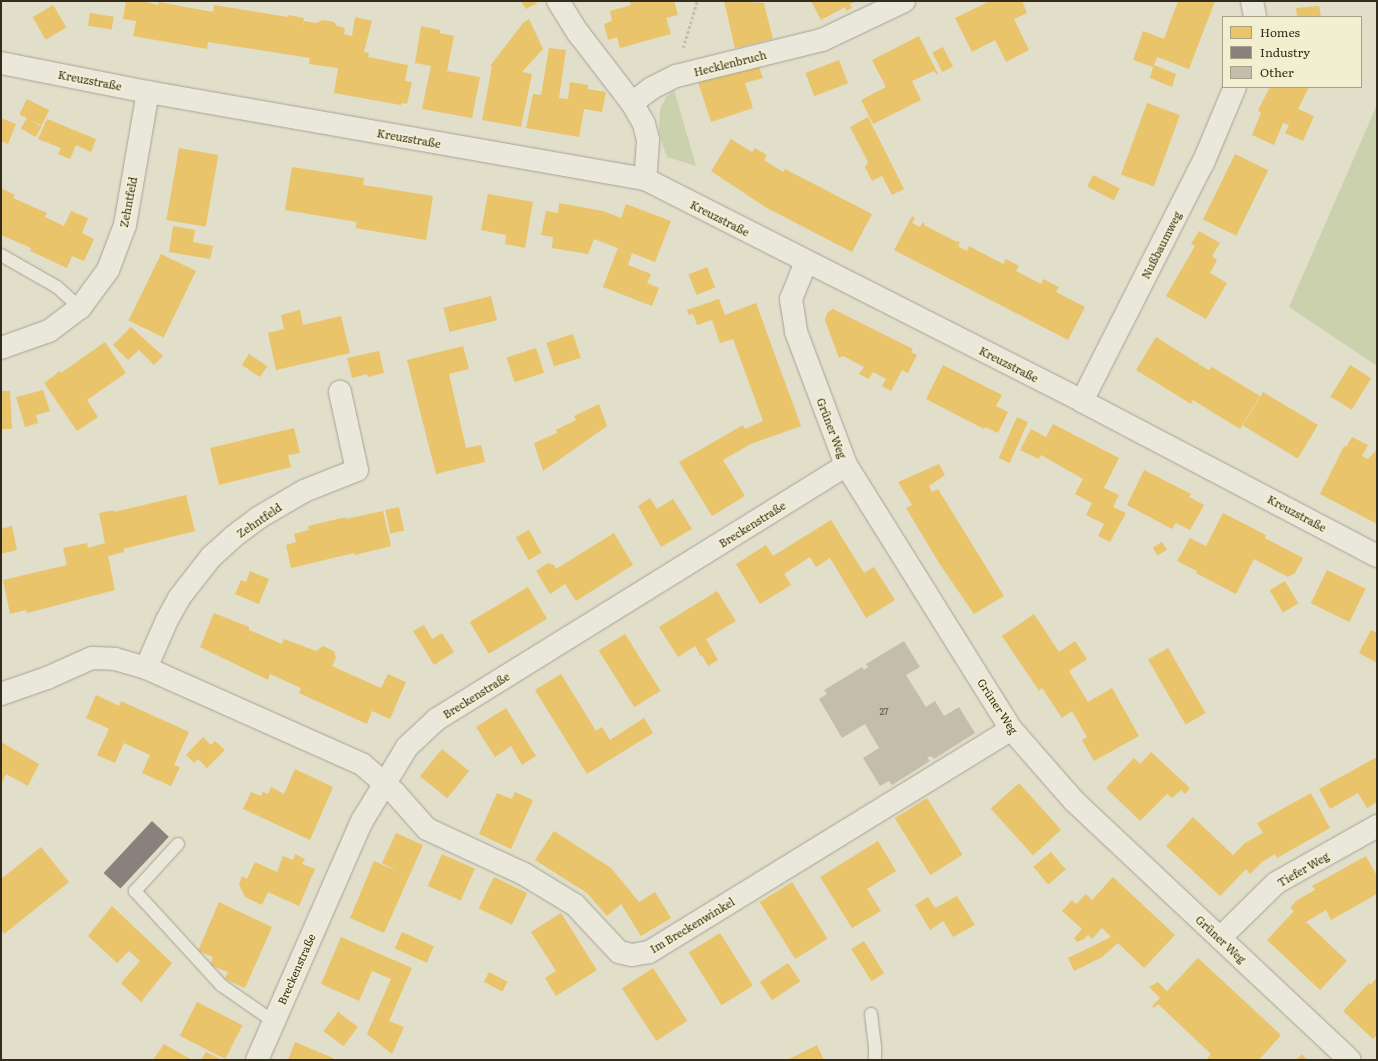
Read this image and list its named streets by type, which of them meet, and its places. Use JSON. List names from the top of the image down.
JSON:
{
  "streets": {
    "street": [
      "Hecklenbruch",
      "Kreuzstraße",
      "Zehntfeld",
      "Nußbaumweg",
      "Grüner Weg",
      "Breckenstraße",
      "Tiefer Weg",
      "Im Breckenwinkel"
    ]
  },
  "crossings": [
    ["Kreuzstraße", "Zehntfeld"],
    ["Kreuzstraße", "Nußbaumweg"],
    ["Kreuzstraße", "Grüner Weg"],
    ["Grüner Weg", "Breckenstraße"],
    ["Grüner Weg", "Tiefer Weg"],
    ["Grüner Weg", "Im Breckenwinkel"],
    ["Breckenstraße", "Im Breckenwinkel"]
  ],
  "house_numbers": ["27"],
  "legend": ["Homes", "Industry", "Other"]
}
